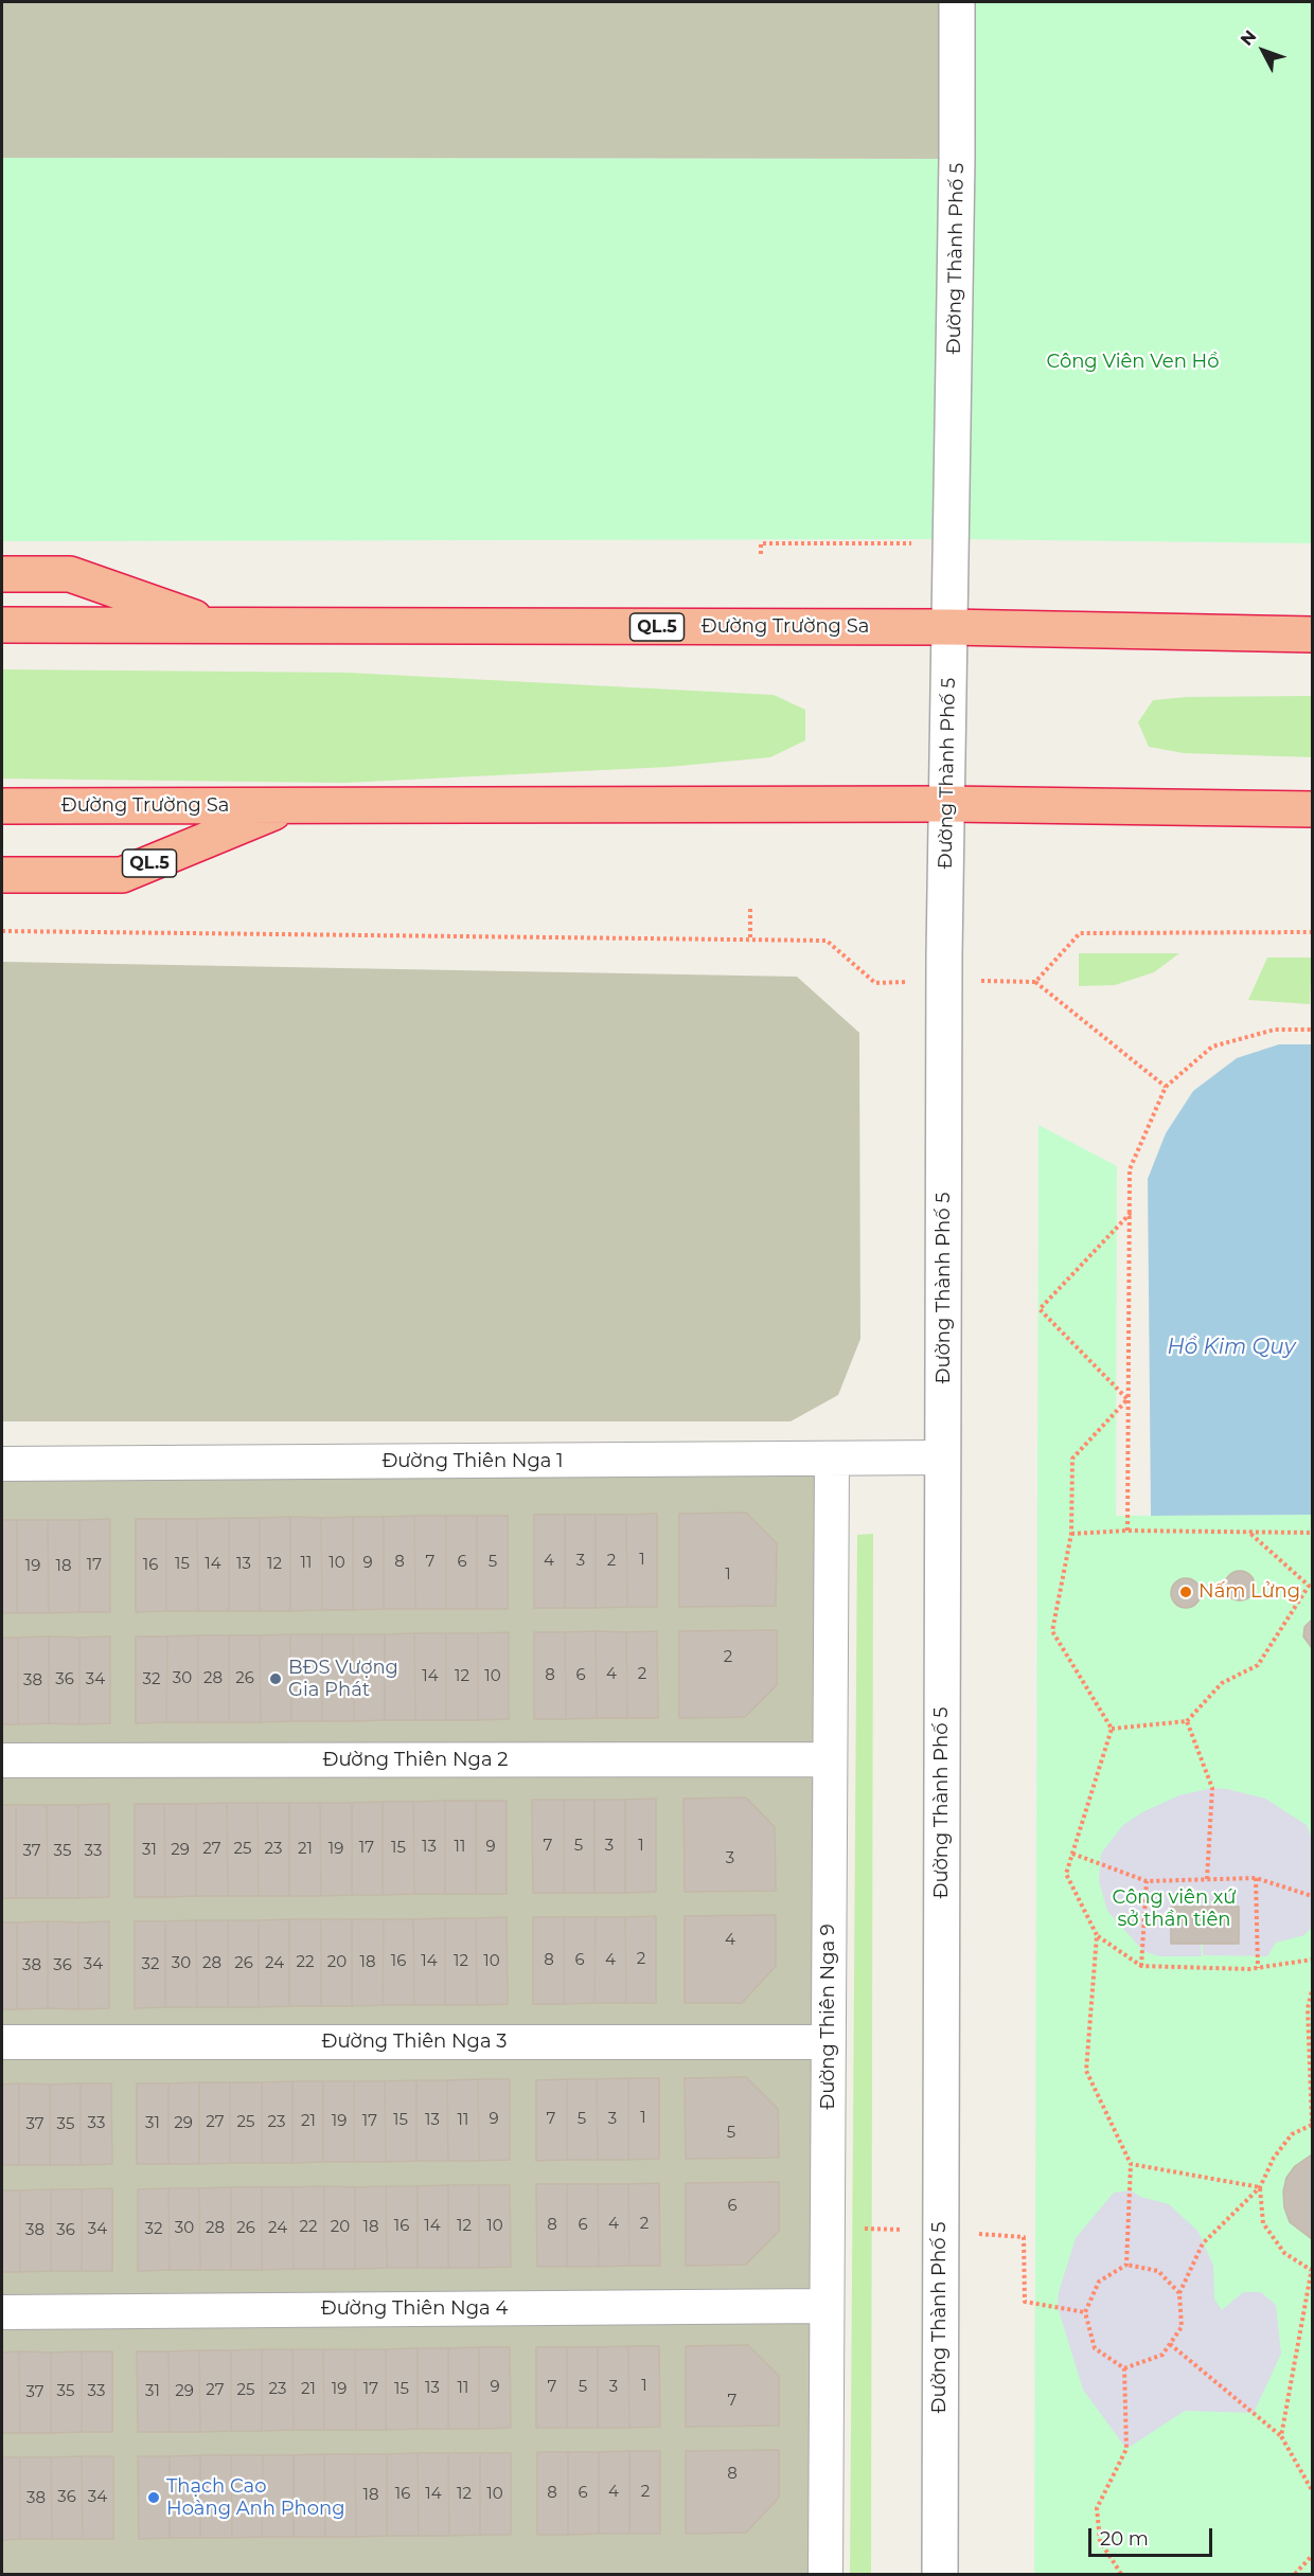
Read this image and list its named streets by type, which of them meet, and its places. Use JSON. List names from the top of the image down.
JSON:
{
  "streets": {
    "highway": ["QL.5", "Đường Trường Sa"],
    "street": [
      "Đường Thành Phố 5",
      "Đường Thiên Nga 1",
      "Đường Thiên Nga 2",
      "Đường Thiên Nga 9",
      "Đường Thiên Nga 3",
      "Đường Thiên Nga 4"
    ]
  },
  "crossings": [
    ["Đường Thành Phố 5", "Đường Trường Sa"],
    ["Đường Thành Phố 5", "Đường Thiên Nga 1"],
    ["Đường Thiên Nga 1", "Đường Thiên Nga 9"],
    ["Đường Thiên Nga 2", "Đường Thiên Nga 9"],
    ["Đường Thiên Nga 9", "Đường Thiên Nga 3"],
    ["Đường Thiên Nga 9", "Đường Thiên Nga 4"]
  ],
  "water": ["Hồ Kim Quy"],
  "parks": ["Công Viên Ven Hồ", "Công viên xứ sở thần tiên"],
  "places": ["Nấm Lửng", "BĐS Vượng Gia Phát", "Thạch Cao Hoàng Anh Phong"],
  "house_numbers": [
    "1",
    "4",
    "3",
    "2",
    "8",
    "7",
    "6",
    "5",
    "11",
    "10",
    "9",
    "15",
    "14",
    "13",
    "12",
    "17",
    "16",
    "19",
    "18",
    "1",
    "2",
    "4",
    "2",
    "8",
    "6",
    "14",
    "12",
    "10",
    "30",
    "28",
    "26",
    "36",
    "34",
    "32",
    "38",
    "7",
    "5",
    "3",
    "1",
    "13",
    "11",
    "9",
    "17",
    "15",
    "27",
    "25",
    "23",
    "21",
    "19",
    "31",
    "29",
    "37",
    "35",
    "33",
    "3",
    "4",
    "2",
    "8",
    "6",
    "4",
    "16",
    "14",
    "12",
    "10",
    "22",
    "20",
    "18",
    "30",
    "28",
    "26",
    "24",
    "34",
    "32",
    "38",
    "36",
    "1",
    "9",
    "7",
    "5",
    "3",
    "15",
    "13",
    "11",
    "21",
    "19",
    "17",
    "27",
    "25",
    "23",
    "33",
    "31",
    "29",
    "37",
    "35",
    "5",
    "6",
    "4",
    "2",
    "8",
    "6",
    "16",
    "14",
    "12",
    "10",
    "22",
    "20",
    "18",
    "30",
    "28",
    "26",
    "24",
    "34",
    "32",
    "38",
    "36",
    "1",
    "9",
    "7",
    "5",
    "3",
    "13",
    "11",
    "23",
    "21",
    "19",
    "17",
    "15",
    "27",
    "25",
    "35",
    "33",
    "31",
    "29",
    "37",
    "7",
    "8",
    "4",
    "2",
    "8",
    "6",
    "16",
    "14",
    "12",
    "10",
    "18",
    "36",
    "34",
    "38"
  ],
  "scale_bar": "20 m",
  "north": "top left"
}
